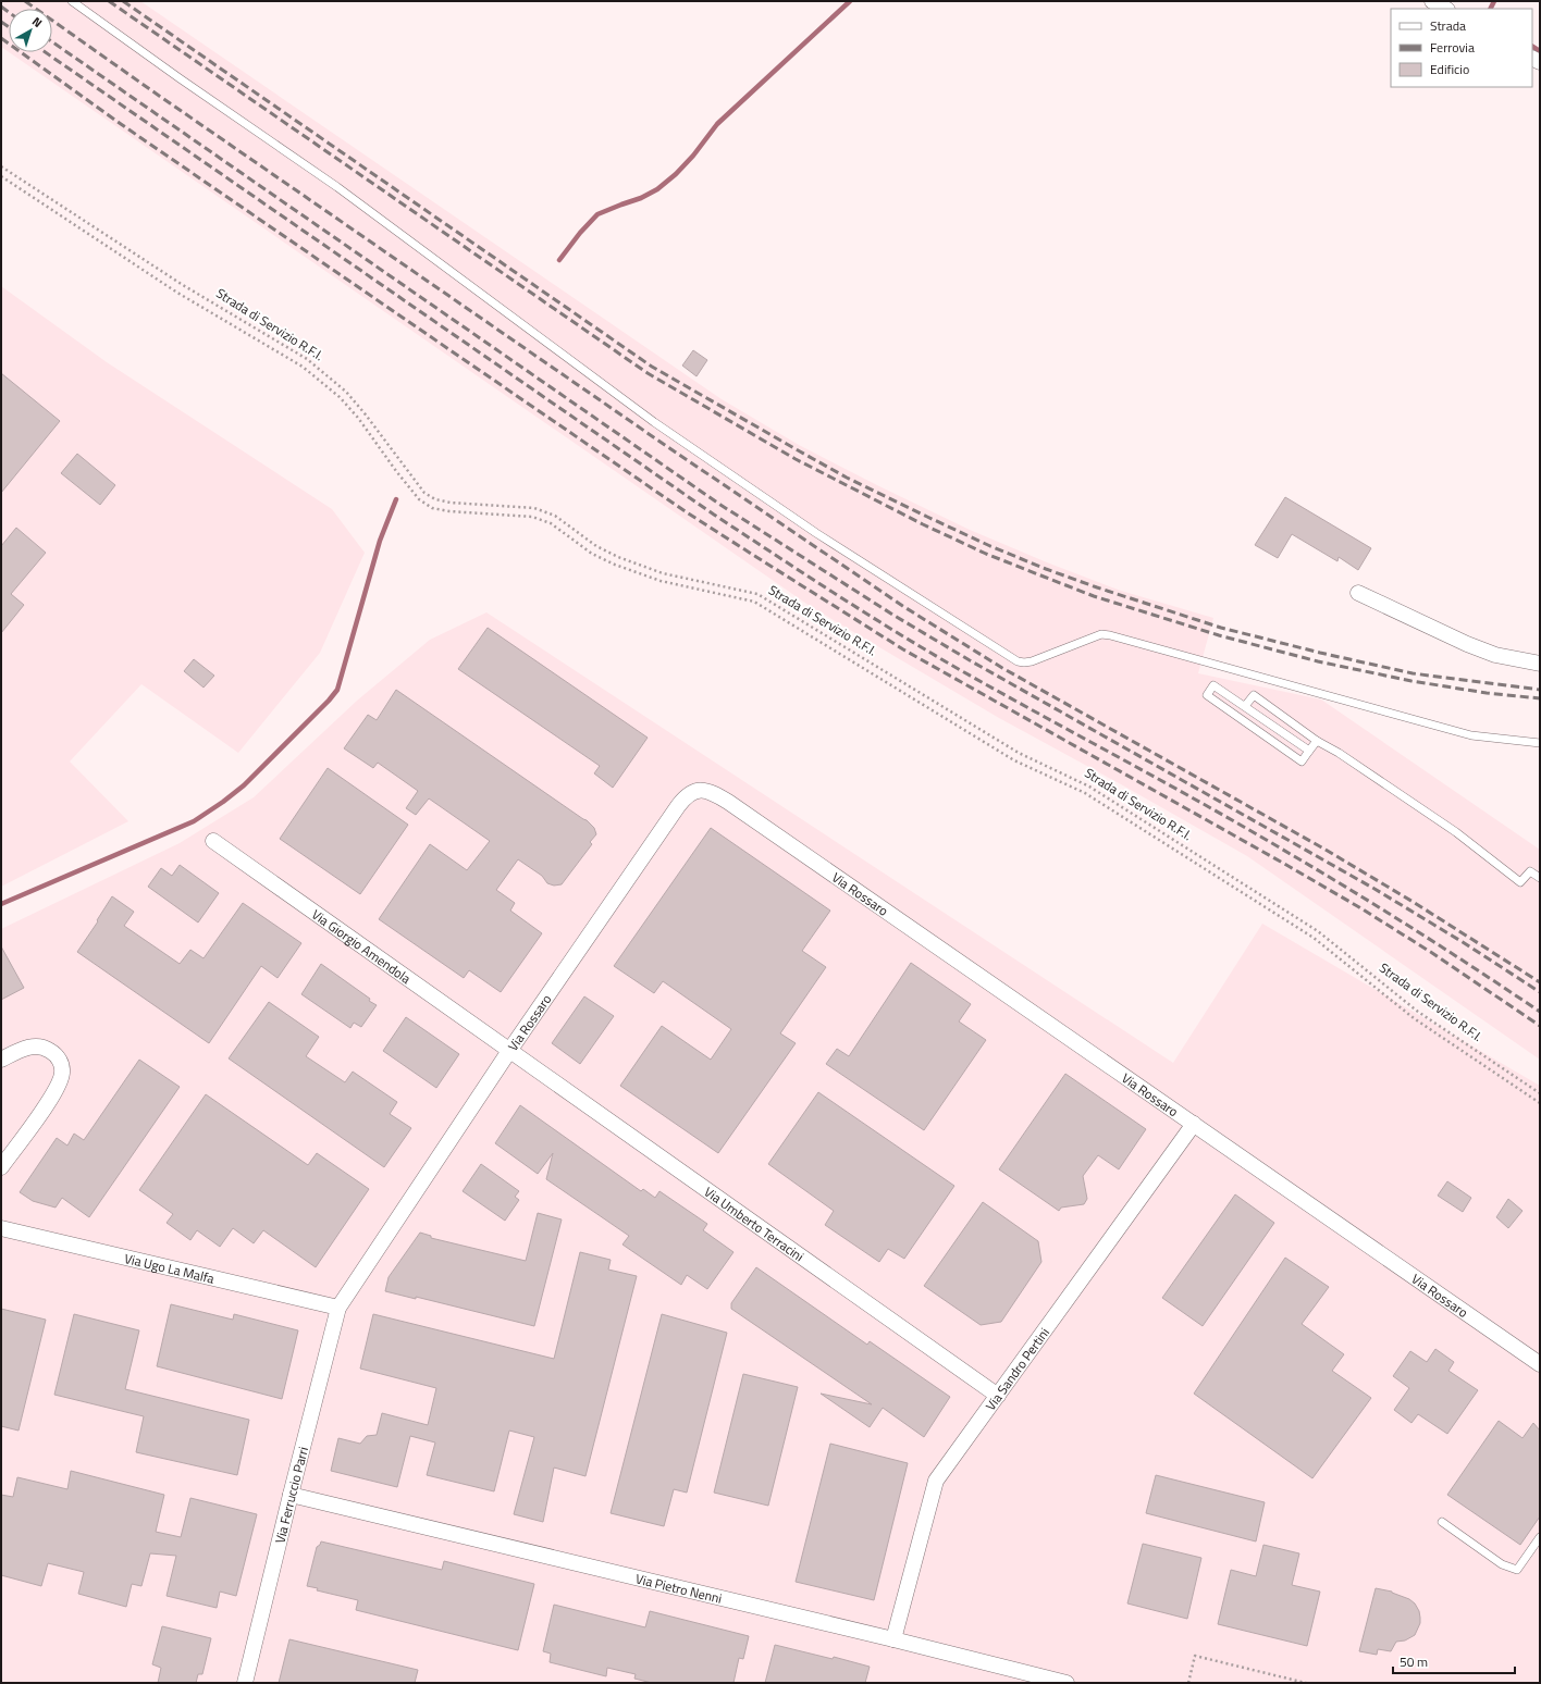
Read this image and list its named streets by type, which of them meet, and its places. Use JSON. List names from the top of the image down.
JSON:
{
  "streets": {
    "street": [
      "Via Rossaro",
      "Via Giorgio Amendola",
      "Via Umberto Terracini",
      "Via Ugo La Malfa",
      "Via Sandro Pertini",
      "Via Ferruccio Parri",
      "Via Pietro Nenni"
    ],
    "path": ["Strada di Servizio R.F.I."]
  },
  "crossings": [
    ["Via Rossaro", "Via Giorgio Amendola"],
    ["Via Rossaro", "Via Umberto Terracini"],
    ["Via Rossaro", "Via Ugo La Malfa"],
    ["Via Rossaro", "Via Sandro Pertini"],
    ["Via Rossaro", "Via Ferruccio Parri"],
    ["Via Giorgio Amendola", "Via Umberto Terracini"],
    ["Via Umberto Terracini", "Via Sandro Pertini"],
    ["Via Ugo La Malfa", "Via Ferruccio Parri"],
    ["Via Sandro Pertini", "Via Pietro Nenni"],
    ["Via Ferruccio Parri", "Via Pietro Nenni"]
  ],
  "legend": ["Strada", "Ferrovia", "Edificio"],
  "scale_bar": "50 m",
  "north": "top right"
}
